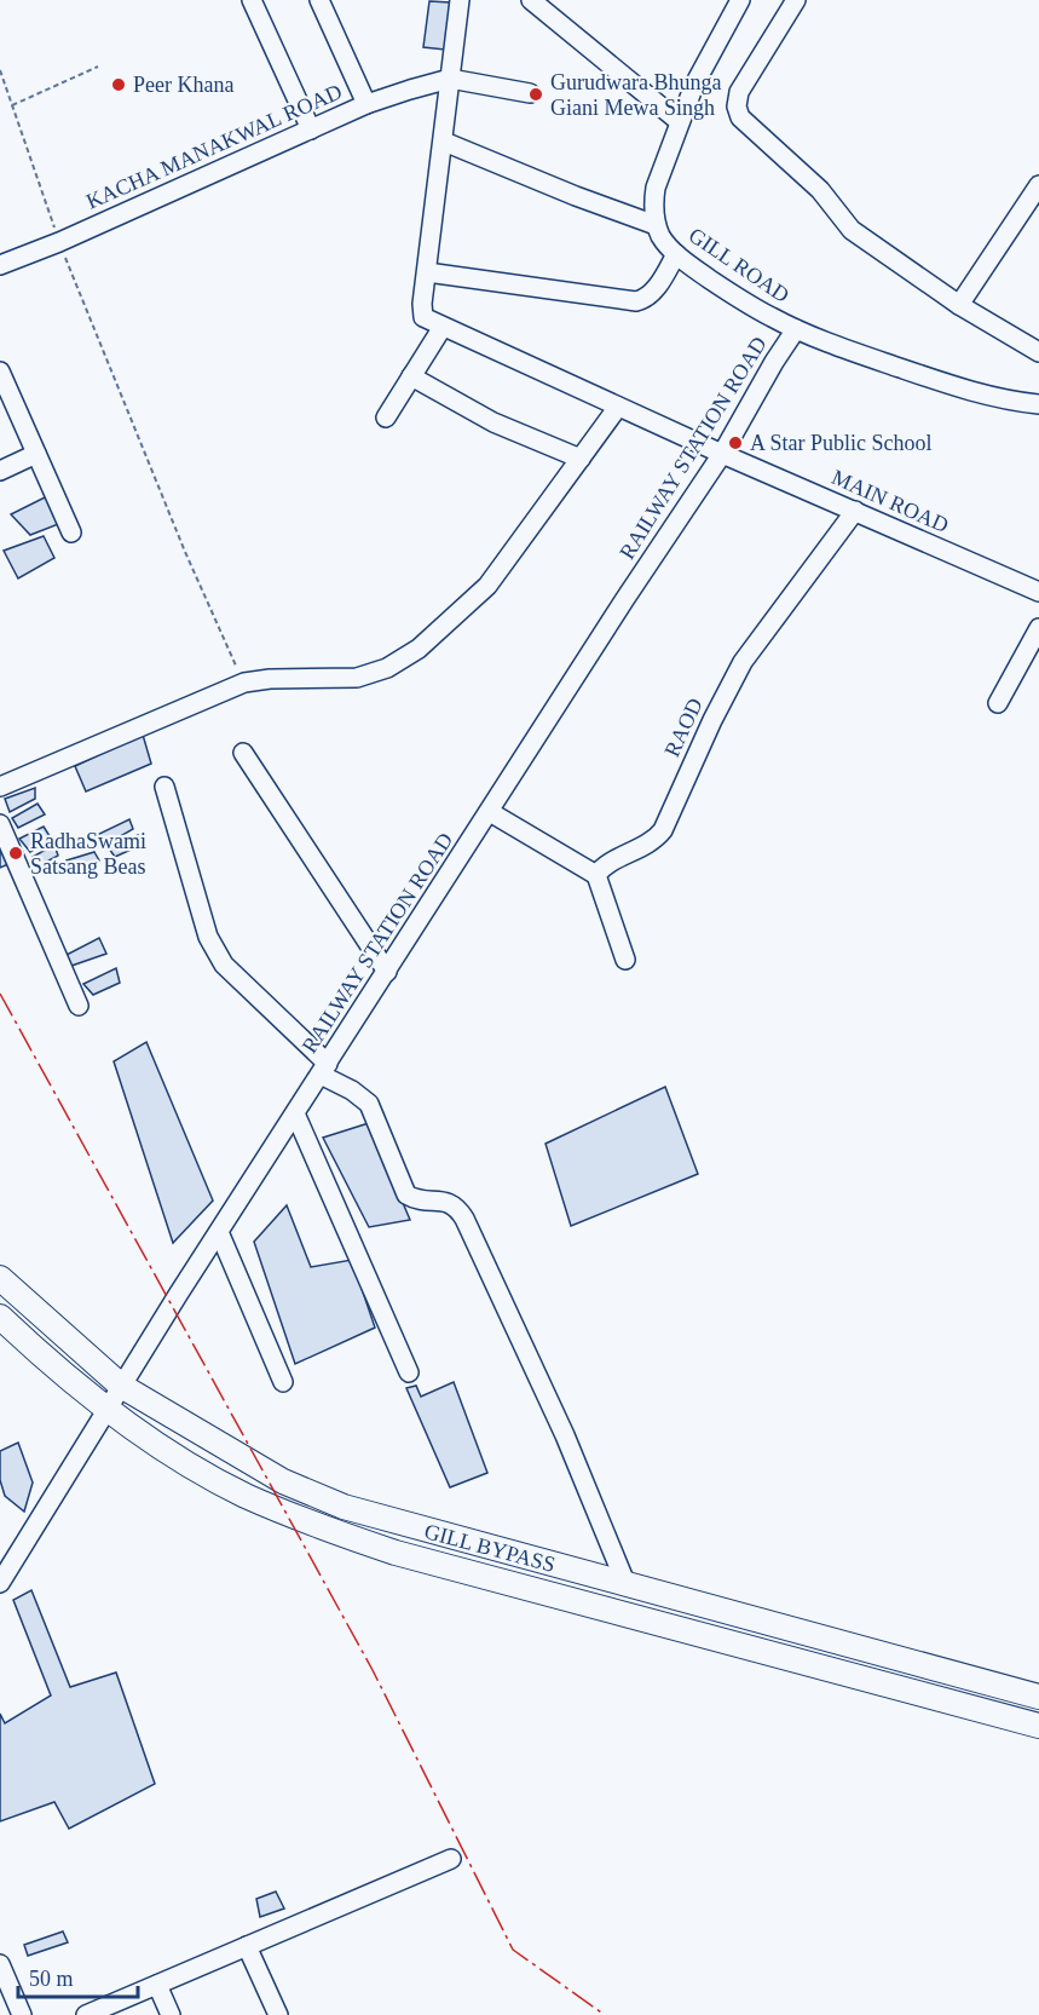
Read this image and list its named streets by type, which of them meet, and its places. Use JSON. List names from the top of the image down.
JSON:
{
  "streets": {
    "main road": ["GILL BYPASS"],
    "street": [
      "KACHA MANAKWAL ROAD",
      "GILL ROAD",
      "RAILWAY STATION ROAD",
      "MAIN ROAD",
      "RAOD"
    ]
  },
  "crossings": [
    ["GILL ROAD", "RAILWAY STATION ROAD"],
    ["RAILWAY STATION ROAD", "MAIN ROAD"],
    ["RAILWAY STATION ROAD", "GILL BYPASS"],
    ["MAIN ROAD", "RAOD"]
  ],
  "places": [
    "Peer Khana",
    "Gurudwara Bhunga Giani Mewa Singh",
    "A Star Public School",
    "RadhaSwami Satsang Beas"
  ],
  "scale_bar": "50 m"
}
